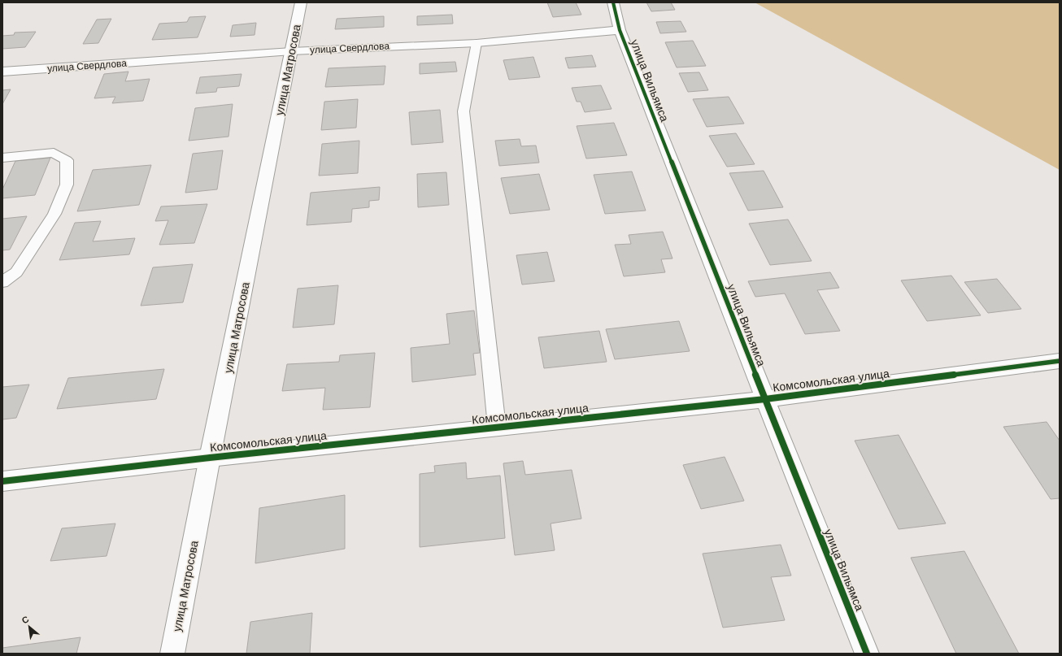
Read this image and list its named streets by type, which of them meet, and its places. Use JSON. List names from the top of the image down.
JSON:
{
  "streets": {
    "street": [
      "улица Свердлова",
      "улица Матросова",
      "улица Вильямса",
      "Комсомольская улица"
    ]
  },
  "crossings": [
    ["улица Свердлова", "улица Матросова"],
    ["улица Свердлова", "улица Вильямса"],
    ["улица Матросова", "Комсомольская улица"],
    ["улица Вильямса", "Комсомольская улица"]
  ],
  "north": "top left"
}
